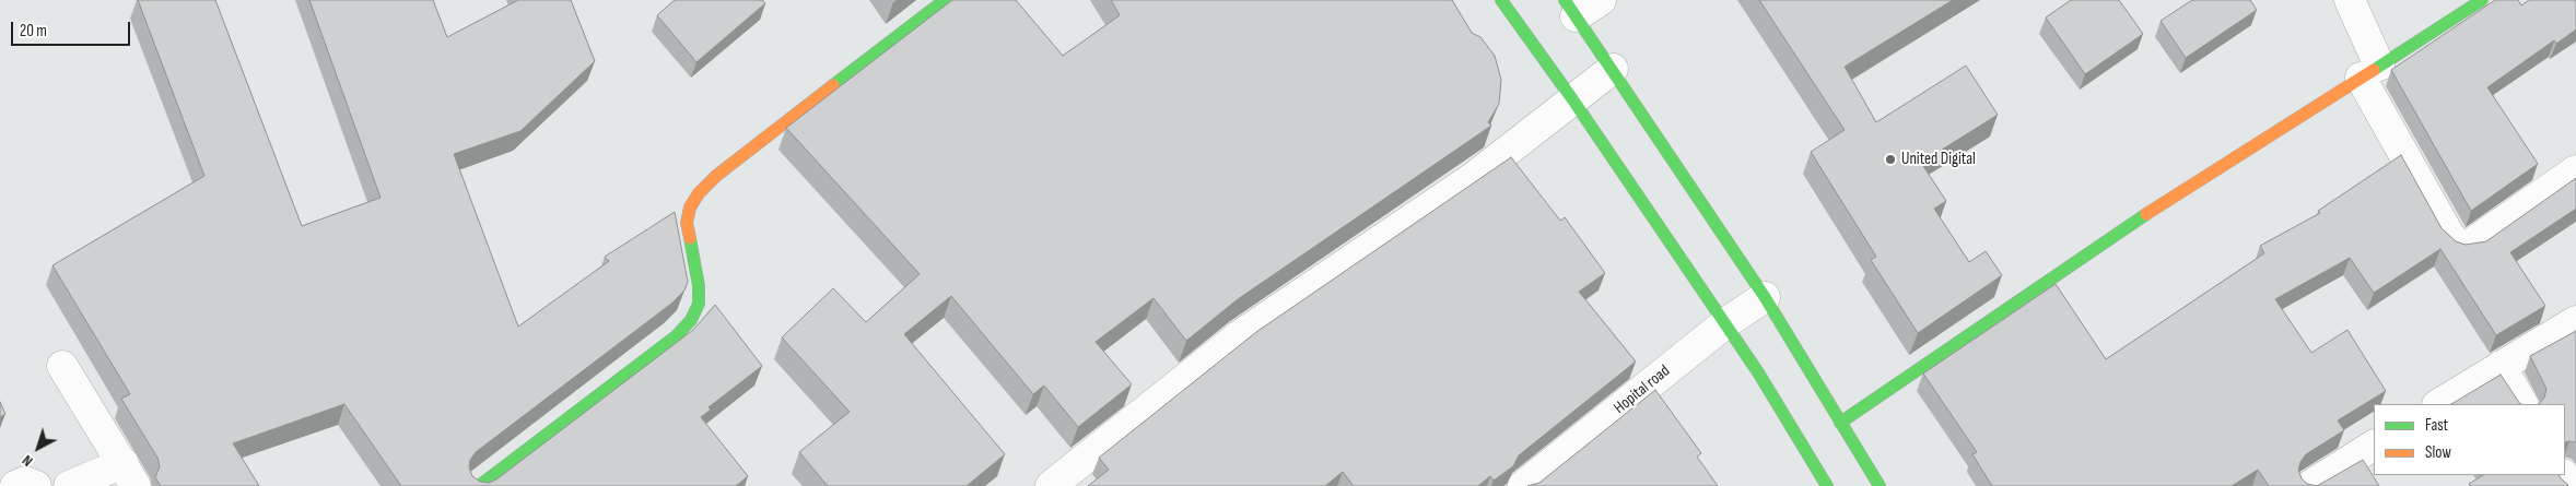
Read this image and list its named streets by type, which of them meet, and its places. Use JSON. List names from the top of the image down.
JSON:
{
  "streets": {
    "street": ["Hopital road"]
  },
  "places": ["United Digital"],
  "legend": ["Fast", "Slow"],
  "scale_bar": "20 m",
  "north": "bottom left"
}
